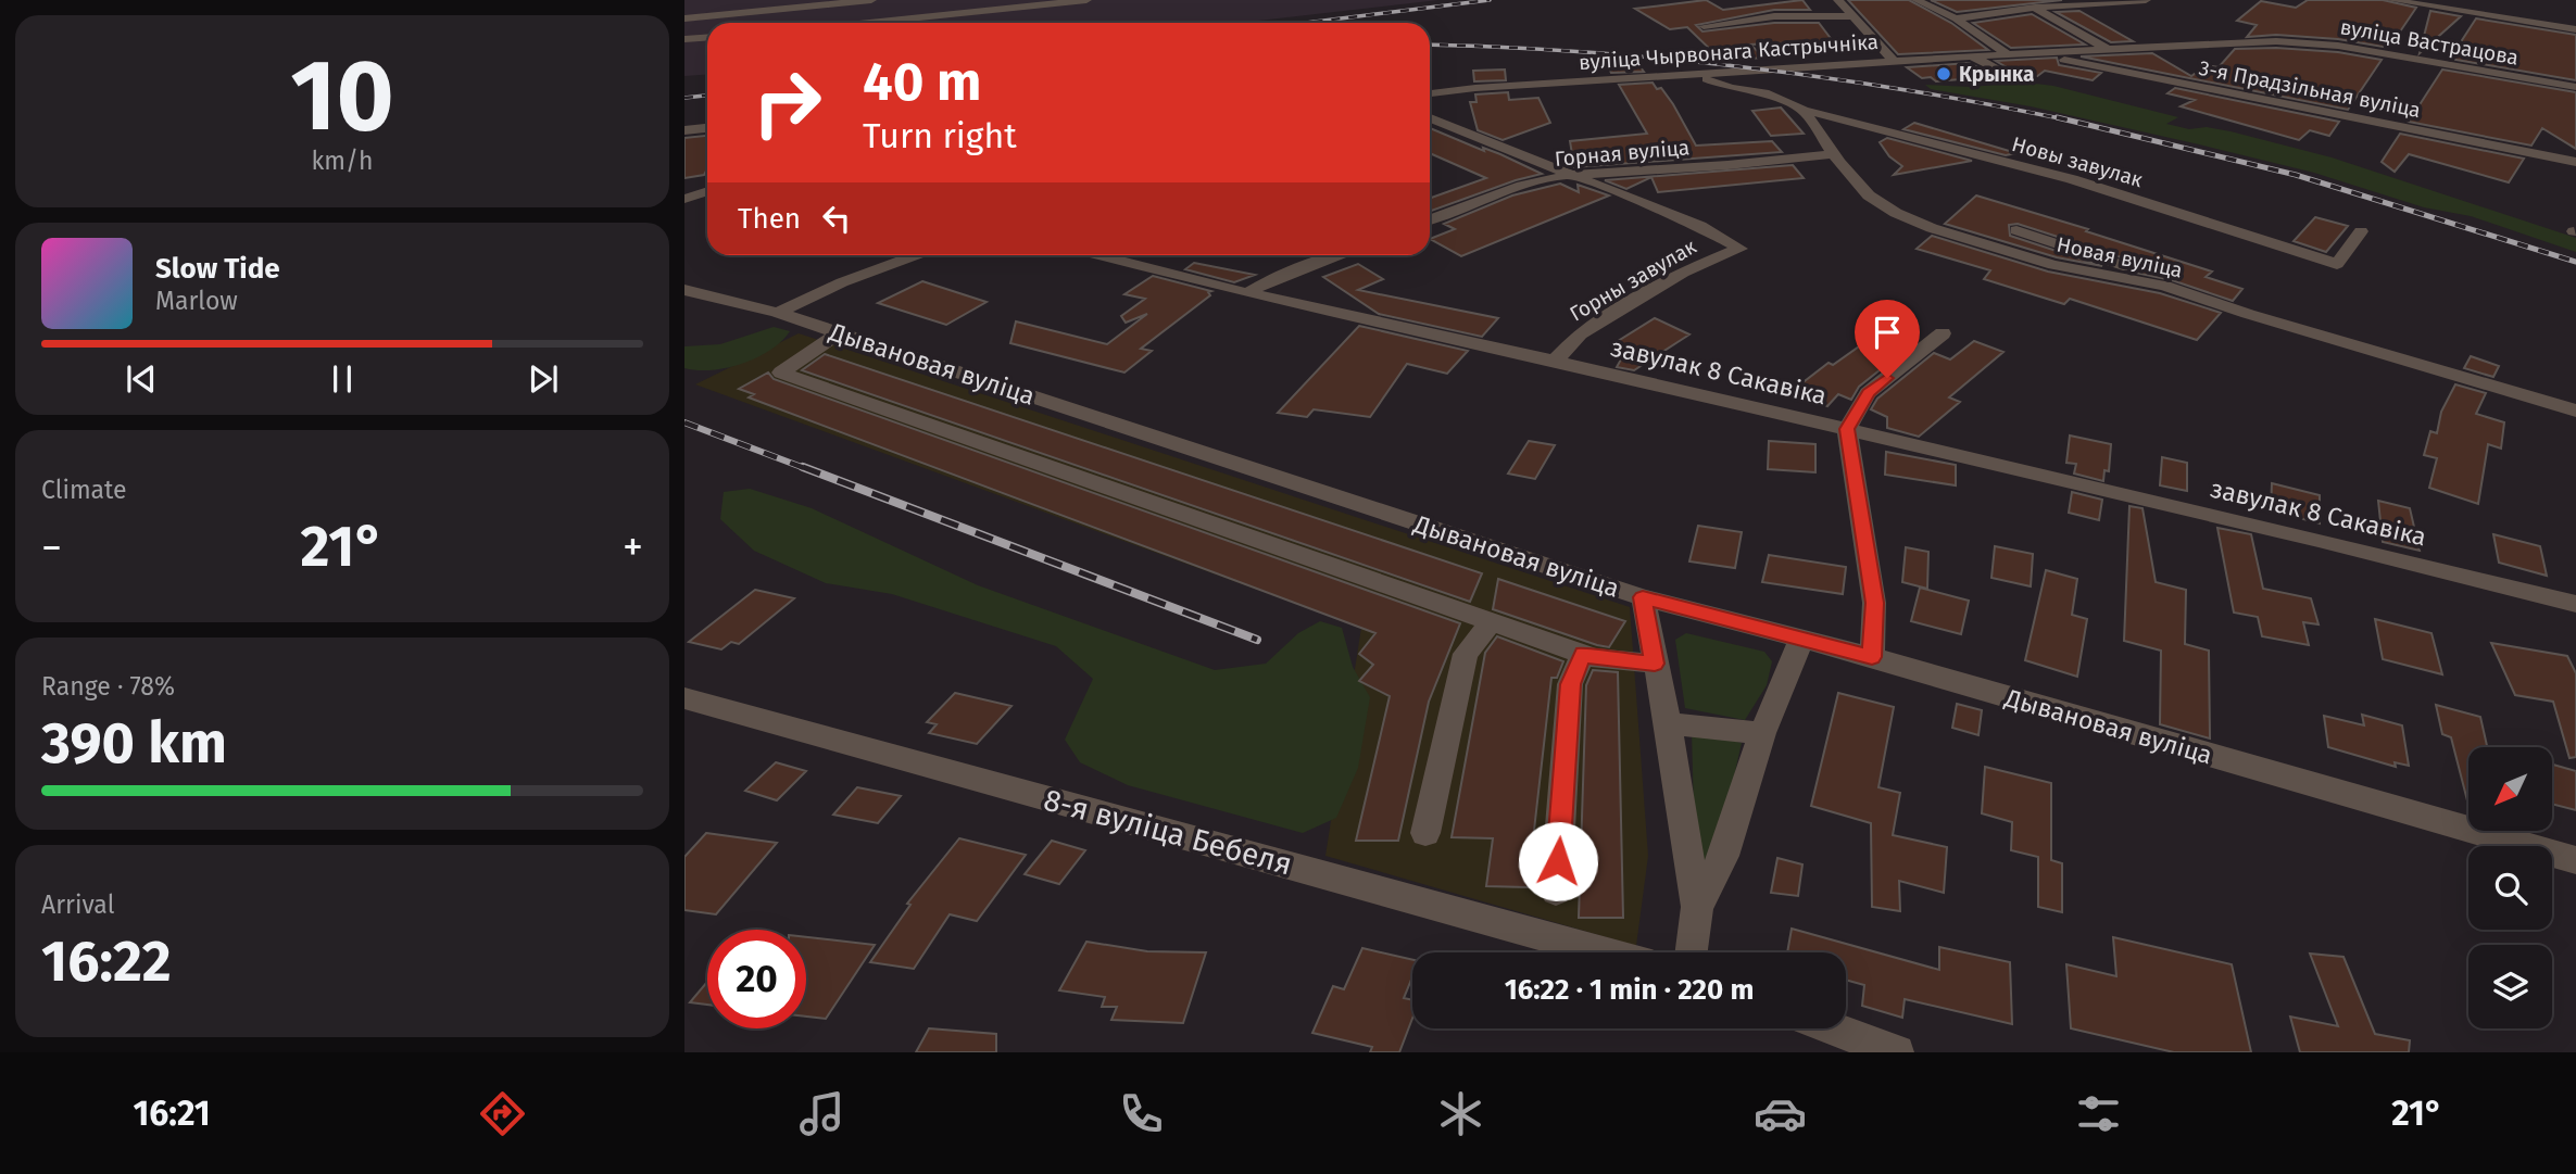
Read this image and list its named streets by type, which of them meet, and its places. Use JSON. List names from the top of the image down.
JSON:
{
  "streets": {
    "street": [
      "вуліца Вастрацова",
      "вуліца Чырвонага Кастрычніка",
      "3-я Прадзільная вуліца",
      "Горная вуліца",
      "Новы завулак",
      "Новая вуліца",
      "Горны завулак",
      "Дывановая вуліца",
      "завулак 8 Сакавіка",
      "8-я вуліца Бебеля"
    ]
  },
  "crossings": [
    ["вуліца Вастрацова", "вуліца Чырвонага Кастрычніка"],
    ["вуліца Вастрацова", "3-я Прадзільная вуліца"],
    ["вуліца Чырвонага Кастрычніка", "3-я Прадзільная вуліца"],
    ["Горная вуліца", "Новая вуліца"],
    ["Горная вуліца", "Горны завулак"],
    ["Новы завулак", "Новая вуліца"],
    ["Горны завулак", "завулак 8 Сакавіка"]
  ],
  "places": ["Крынка"],
  "north": "bottom left",
  "page": {
    "tile": [
      ["10", "km/h"],
      "Climate",
      ["Range · 78%", "390 km"],
      ["Arrival", "16:22"]
    ],
    "turn": ["40 m", "Turn right"],
    "then": "Then",
    "song": ["Slow Tide", "Marlow"],
    "heat": ["−", "21°", "+"],
    "limit": "20",
    "trip": "16:22 · 1 min · 220 m",
    "tabs": ["16:21", "21°"]
  }
}
